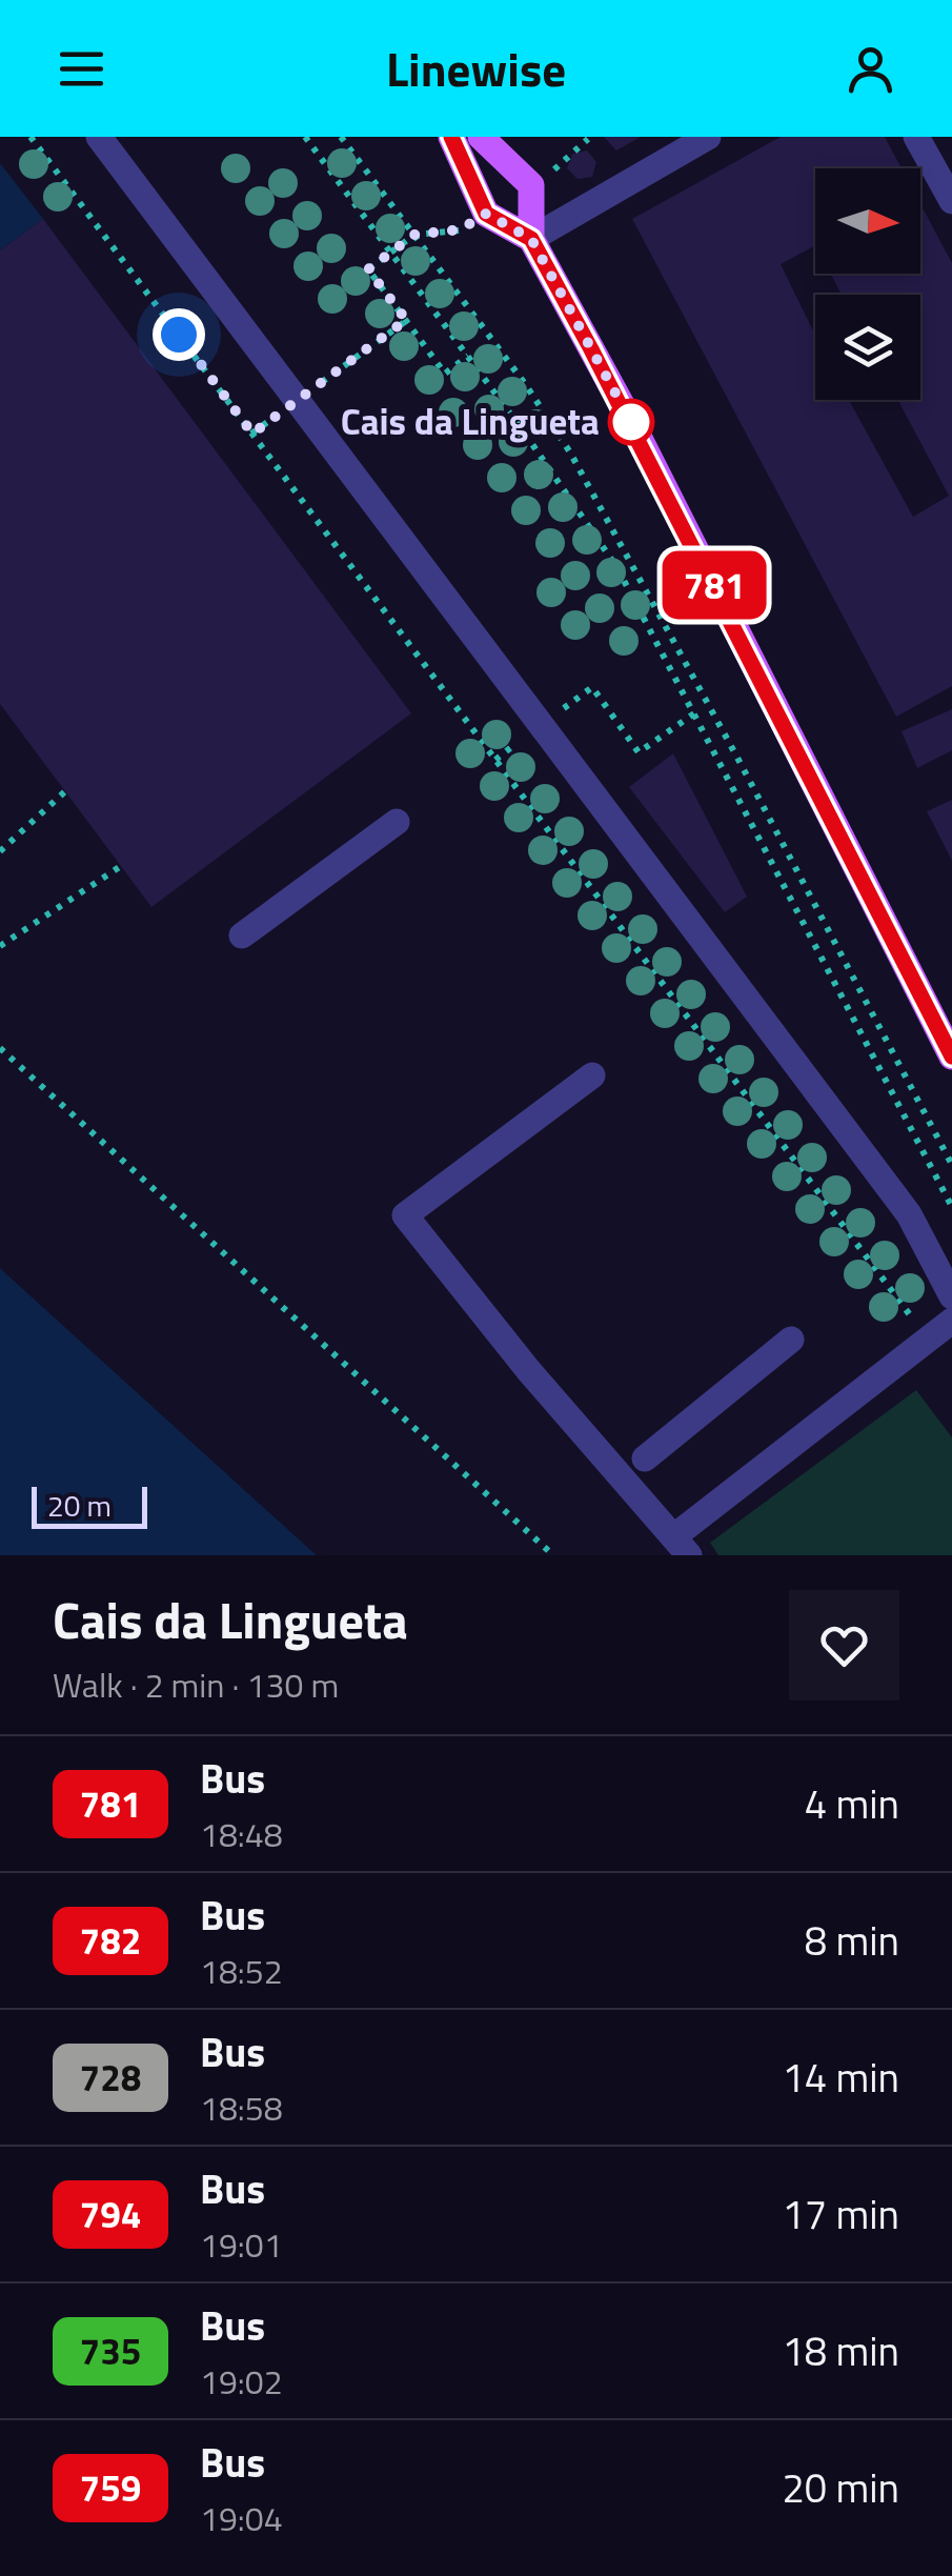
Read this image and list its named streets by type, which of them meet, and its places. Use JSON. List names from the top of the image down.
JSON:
{
  "places": ["Cais da Lingueta"],
  "lines": ["bus line 781"],
  "scale_bar": "20 m",
  "north": "right",
  "page": {
    "header": "Linewise",
    "on_map": "781",
    "scale": "20 m",
    "heading": ["Cais da Lingueta", "Walk · 2 min · 130 m"],
    "list": [
      {
        "mark": "781",
        "name": "Bus",
        "note": "18:48",
        "value": "4 min"
      },
      {
        "mark": "782",
        "name": "Bus",
        "note": "18:52",
        "value": "8 min"
      },
      {
        "mark": "728",
        "name": "Bus",
        "note": "18:58",
        "value": "14 min"
      },
      {
        "mark": "794",
        "name": "Bus",
        "note": "19:01",
        "value": "17 min"
      },
      {
        "mark": "735",
        "name": "Bus",
        "note": "19:02",
        "value": "18 min"
      },
      {
        "mark": "759",
        "name": "Bus",
        "note": "19:04",
        "value": "20 min"
      }
    ]
  }
}
